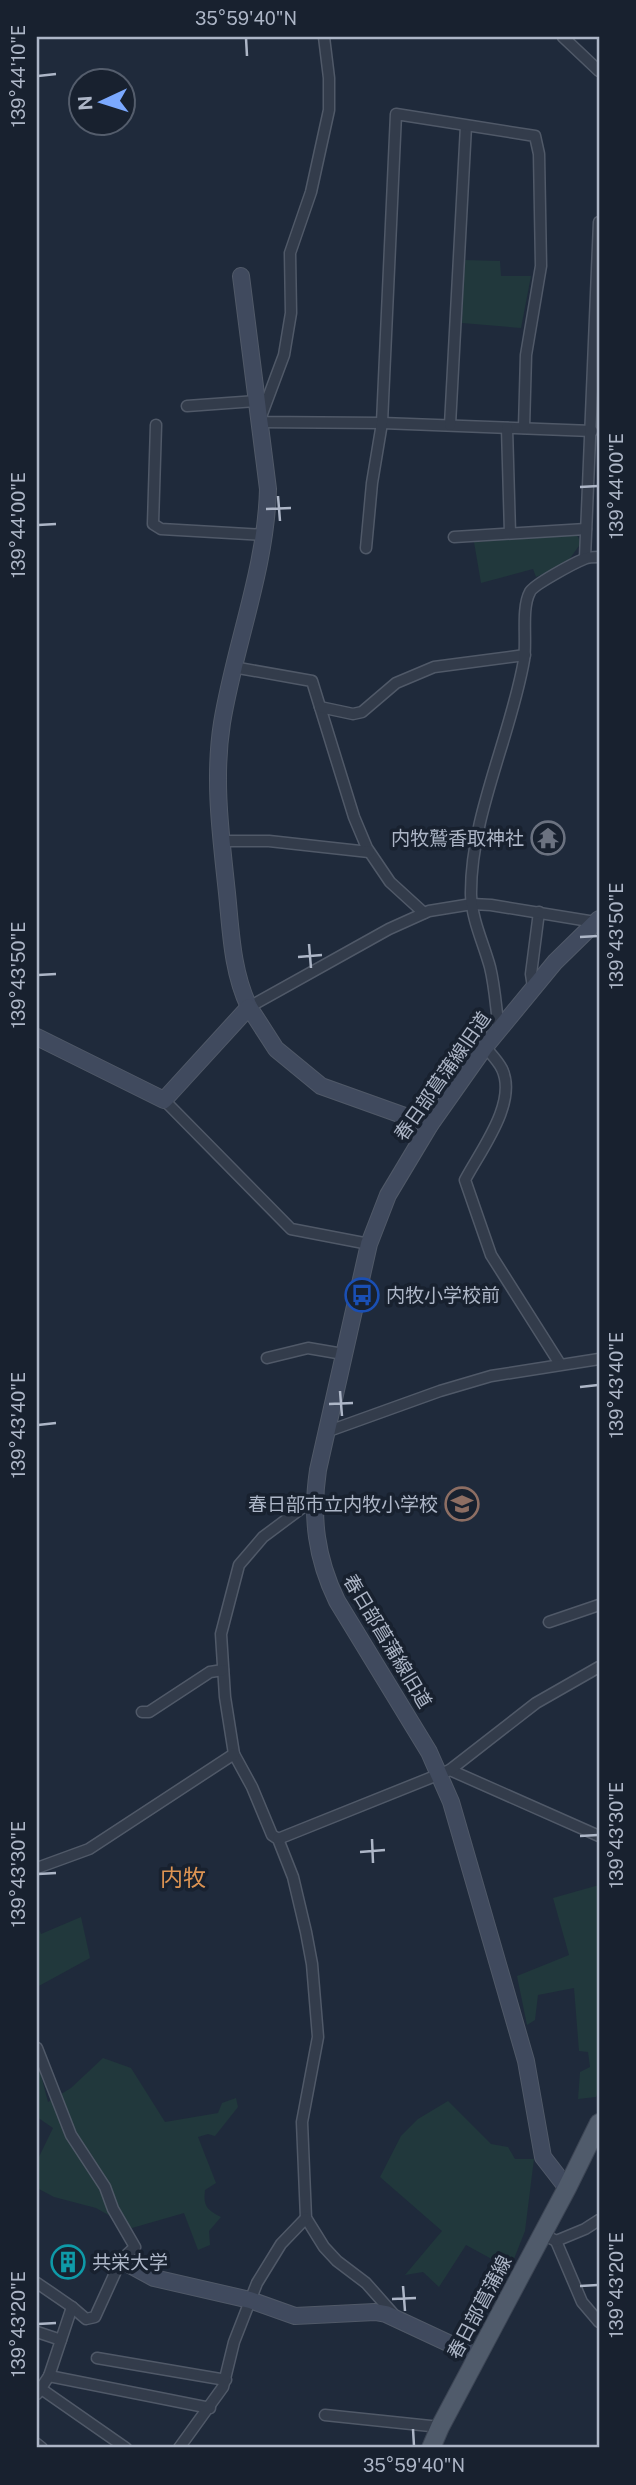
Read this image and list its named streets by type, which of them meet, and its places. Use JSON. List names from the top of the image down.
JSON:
{
  "streets": {
    "main road": ["春日部菖蒲線"],
    "street": ["春日部菖蒲線旧道"]
  },
  "crossings": [
    ["春日部菖蒲線旧道", "春日部菖蒲線"]
  ],
  "districts": ["内牧"],
  "places": {
    "temple": ["内牧鷲香取神社"],
    "bus stop": ["内牧小学校前"],
    "school or university": ["春日部市立内牧小学校"],
    "building": ["共栄大学"]
  },
  "north": "left",
  "coordinates": [
    "35°59'40\"N",
    "139°44'10\"E",
    "139°44'00\"E",
    "139°43'50\"E",
    "139°43'40\"E",
    "139°43'30\"E",
    "139°43'20\"E"
  ]
}
